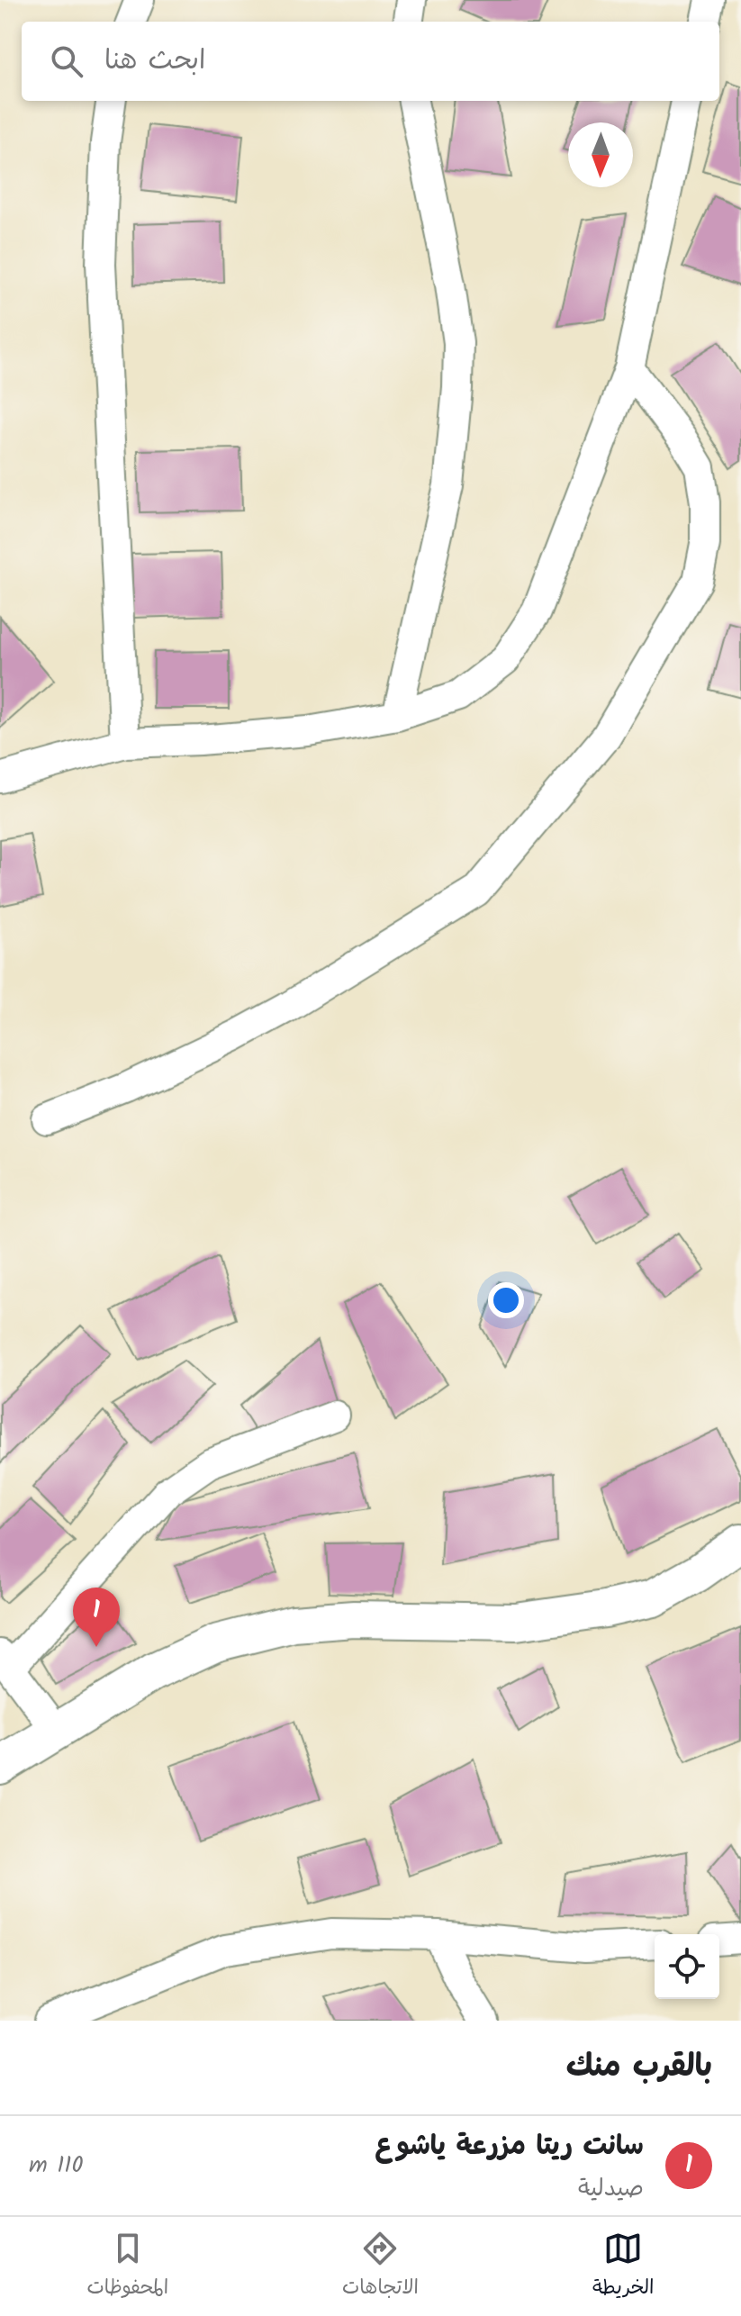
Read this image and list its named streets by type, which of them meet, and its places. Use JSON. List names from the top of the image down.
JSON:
{
  "north": "bottom",
  "page": {
    "search": "ابحث هنا",
    "pins": "1",
    "heading": "بالقرب منك",
    "list": [
      {
        "mark": "1",
        "name": "سانت ريتا مزرعة ياشوع",
        "note": "صيدلية",
        "value": "110 m"
      }
    ],
    "nav": ["الخريطة", "الاتجاهات", "المحفوظات"]
  }
}
